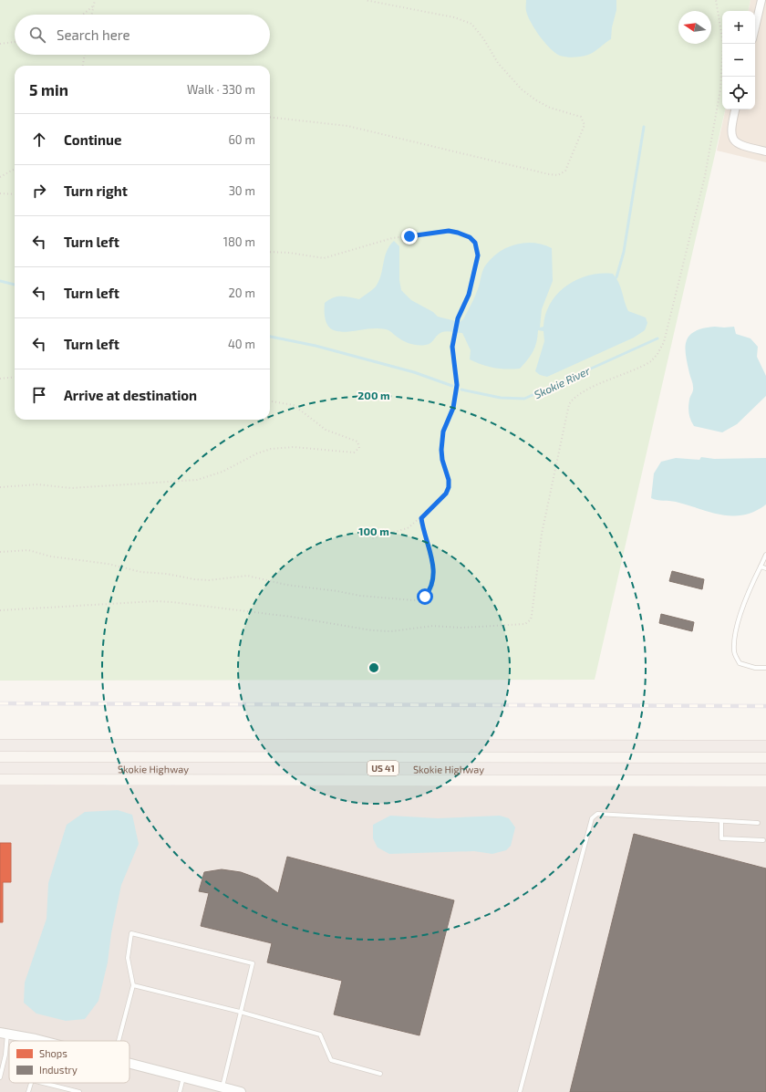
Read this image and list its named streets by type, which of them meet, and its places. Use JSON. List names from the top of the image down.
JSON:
{
  "streets": {
    "highway": ["Skokie Highway", "US 41"]
  },
  "water": ["Skokie River"],
  "legend": ["Shops", "Industry"],
  "north": "left",
  "page": {
    "map_buttons": ["+", "−"],
    "search": "Search here",
    "heading": ["5 min", "Walk · 330 m"],
    "list": [
      ["Continue", "60 m"],
      ["Turn right", "30 m"],
      ["Turn left", "180 m"],
      ["Turn left", "20 m"],
      ["Turn left", "40 m"],
      "Arrive at destination"
    ]
  },
  "rings": ["200 m", "100 m"]
}
